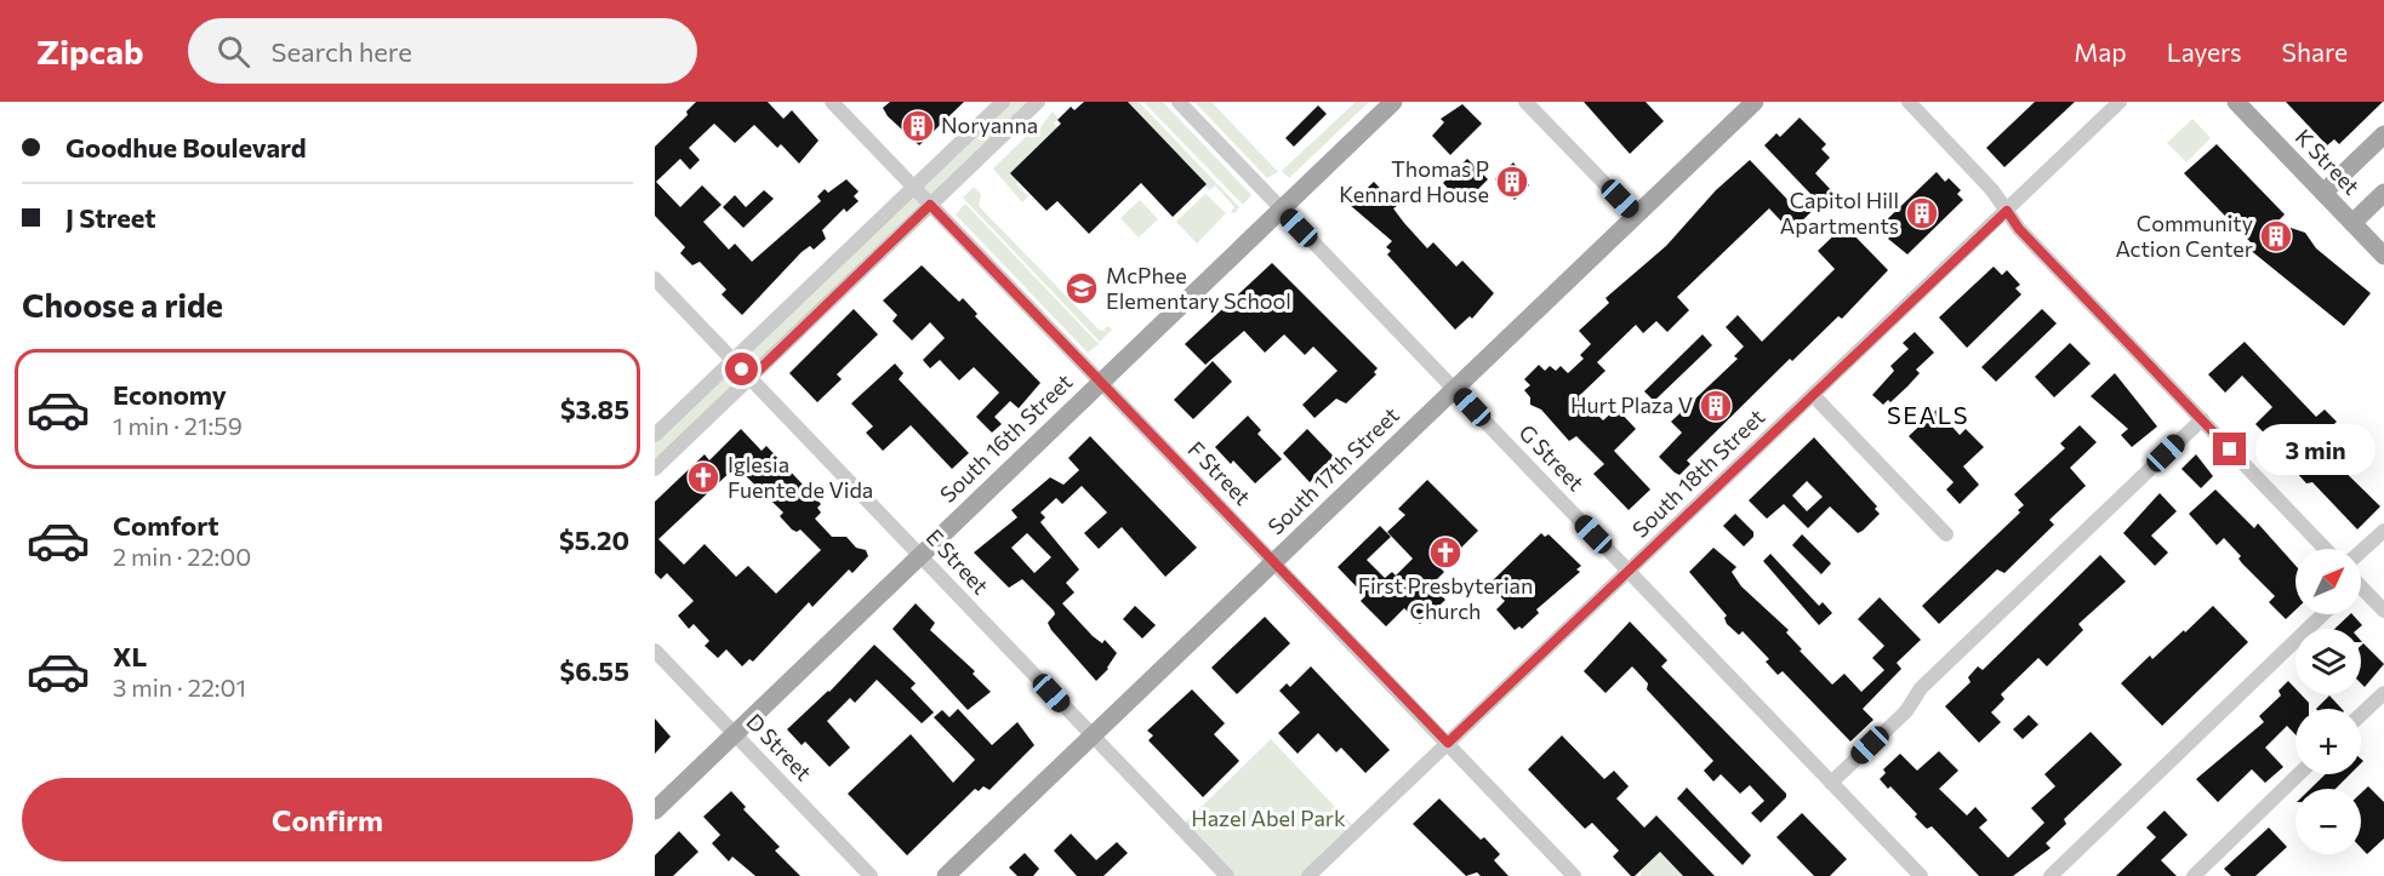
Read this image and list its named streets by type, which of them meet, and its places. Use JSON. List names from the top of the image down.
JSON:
{
  "streets": {
    "main road": ["K Street", "South 16th Street", "South 17th Street"],
    "street": [
      "G Street",
      "F Street",
      "South 18th Street",
      "E Street",
      "D Street"
    ]
  },
  "crossings": [
    ["South 16th Street", "G Street"],
    ["South 16th Street", "F Street"],
    ["South 16th Street", "E Street"],
    ["South 16th Street", "D Street"],
    ["G Street", "South 17th Street"],
    ["G Street", "South 18th Street"],
    ["South 17th Street", "F Street"],
    ["South 17th Street", "E Street"],
    ["F Street", "South 18th Street"]
  ],
  "districts": ["SEALS"],
  "parks": ["Hazel Abel Park"],
  "places": {
    "building": [
      "Noryanna",
      "Thomas P Kennard House",
      "Capitol Hill Apartments",
      "Community Action Center",
      "Hurt Plaza V"
    ],
    "school or university": ["McPhee Elementary School"],
    "church": ["Iglesia Fuente de Vida", "First Presbyterian Church"]
  },
  "north": "top right",
  "page": {
    "header": "Zipcab",
    "search": "Search here",
    "nav": ["Map", "Layers", "Share"],
    "banner": ["Goodhue Boulevard", "J Street"],
    "heading": "Choose a ride",
    "list": [
      {
        "name": "Economy",
        "note": "1 min · 21:59",
        "value": "$3.85"
      },
      {
        "name": "Comfort",
        "note": "2 min · 22:00",
        "value": "$5.20"
      },
      {
        "name": "XL",
        "note": "3 min · 22:01",
        "value": "$6.55"
      }
    ],
    "bubble": "3 min",
    "map_buttons": ["+", "−"],
    "buttons": "Confirm"
  }
}
